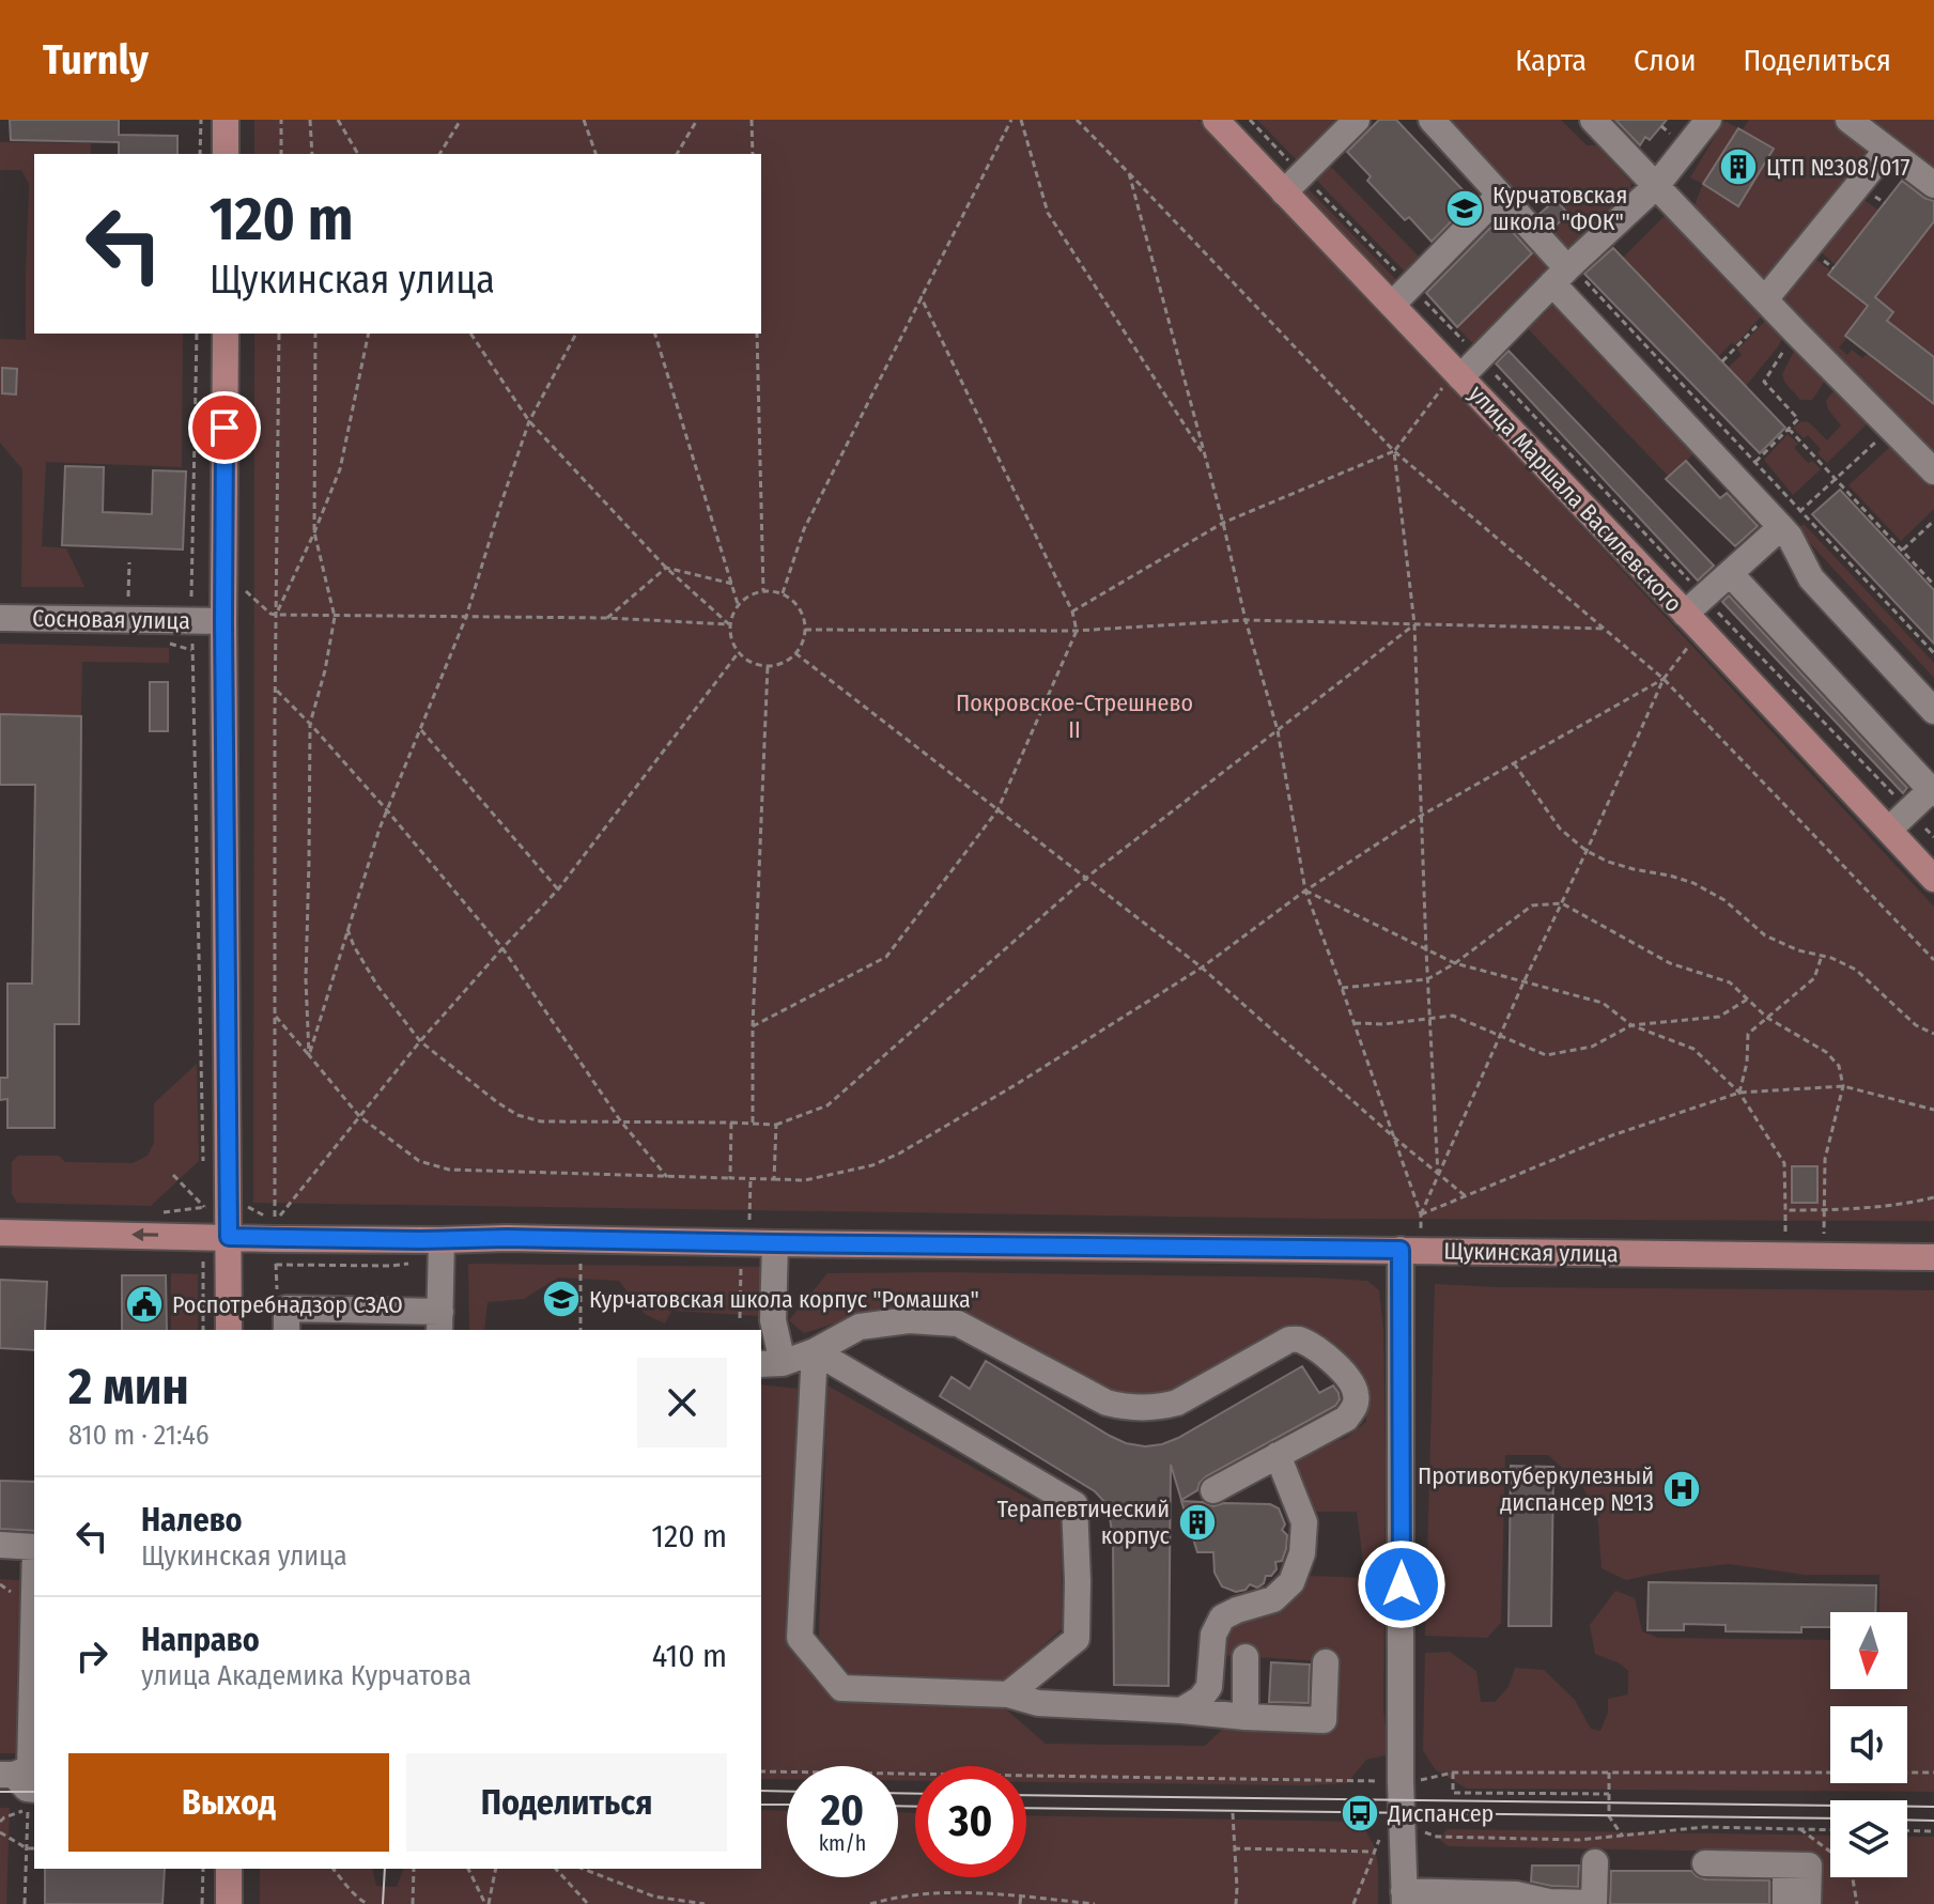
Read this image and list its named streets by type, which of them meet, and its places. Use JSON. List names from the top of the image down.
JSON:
{
  "streets": {
    "main road": ["улица Маршала Василевского", "Щукинская улица"],
    "street": ["Сосновая улица"]
  },
  "parks": ["Покровское-Стрешнево II"],
  "places": {
    "building": ["ЦТП №308/017", "Терапевтический корпус"],
    "school or university": ["Курчатовская школа \"ФОК\"", "Курчатовская школа корпус \"Ромашка\""],
    "public building": ["Роспотребнадзор СЗАО"],
    "hospital": ["Противотуберкулезный диспансер №13"],
    "bus stop": ["Диспансер"]
  },
  "north": "bottom",
  "page": {
    "header": "Turnly",
    "nav": ["Карта", "Слои", "Поделиться"],
    "turn": ["120 m", "Щукинская улица"],
    "heading": ["2 мин", "810 m · 21:46"],
    "list": [
      {
        "name": "Налево",
        "note": "Щукинская улица",
        "value": "120 m"
      },
      {
        "name": "Направо",
        "note": "улица Академика Курчатова",
        "value": "410 m"
      }
    ],
    "buttons": ["Выход", "Поделиться"],
    "speed": "20 km/h",
    "limit": "30"
  }
}
